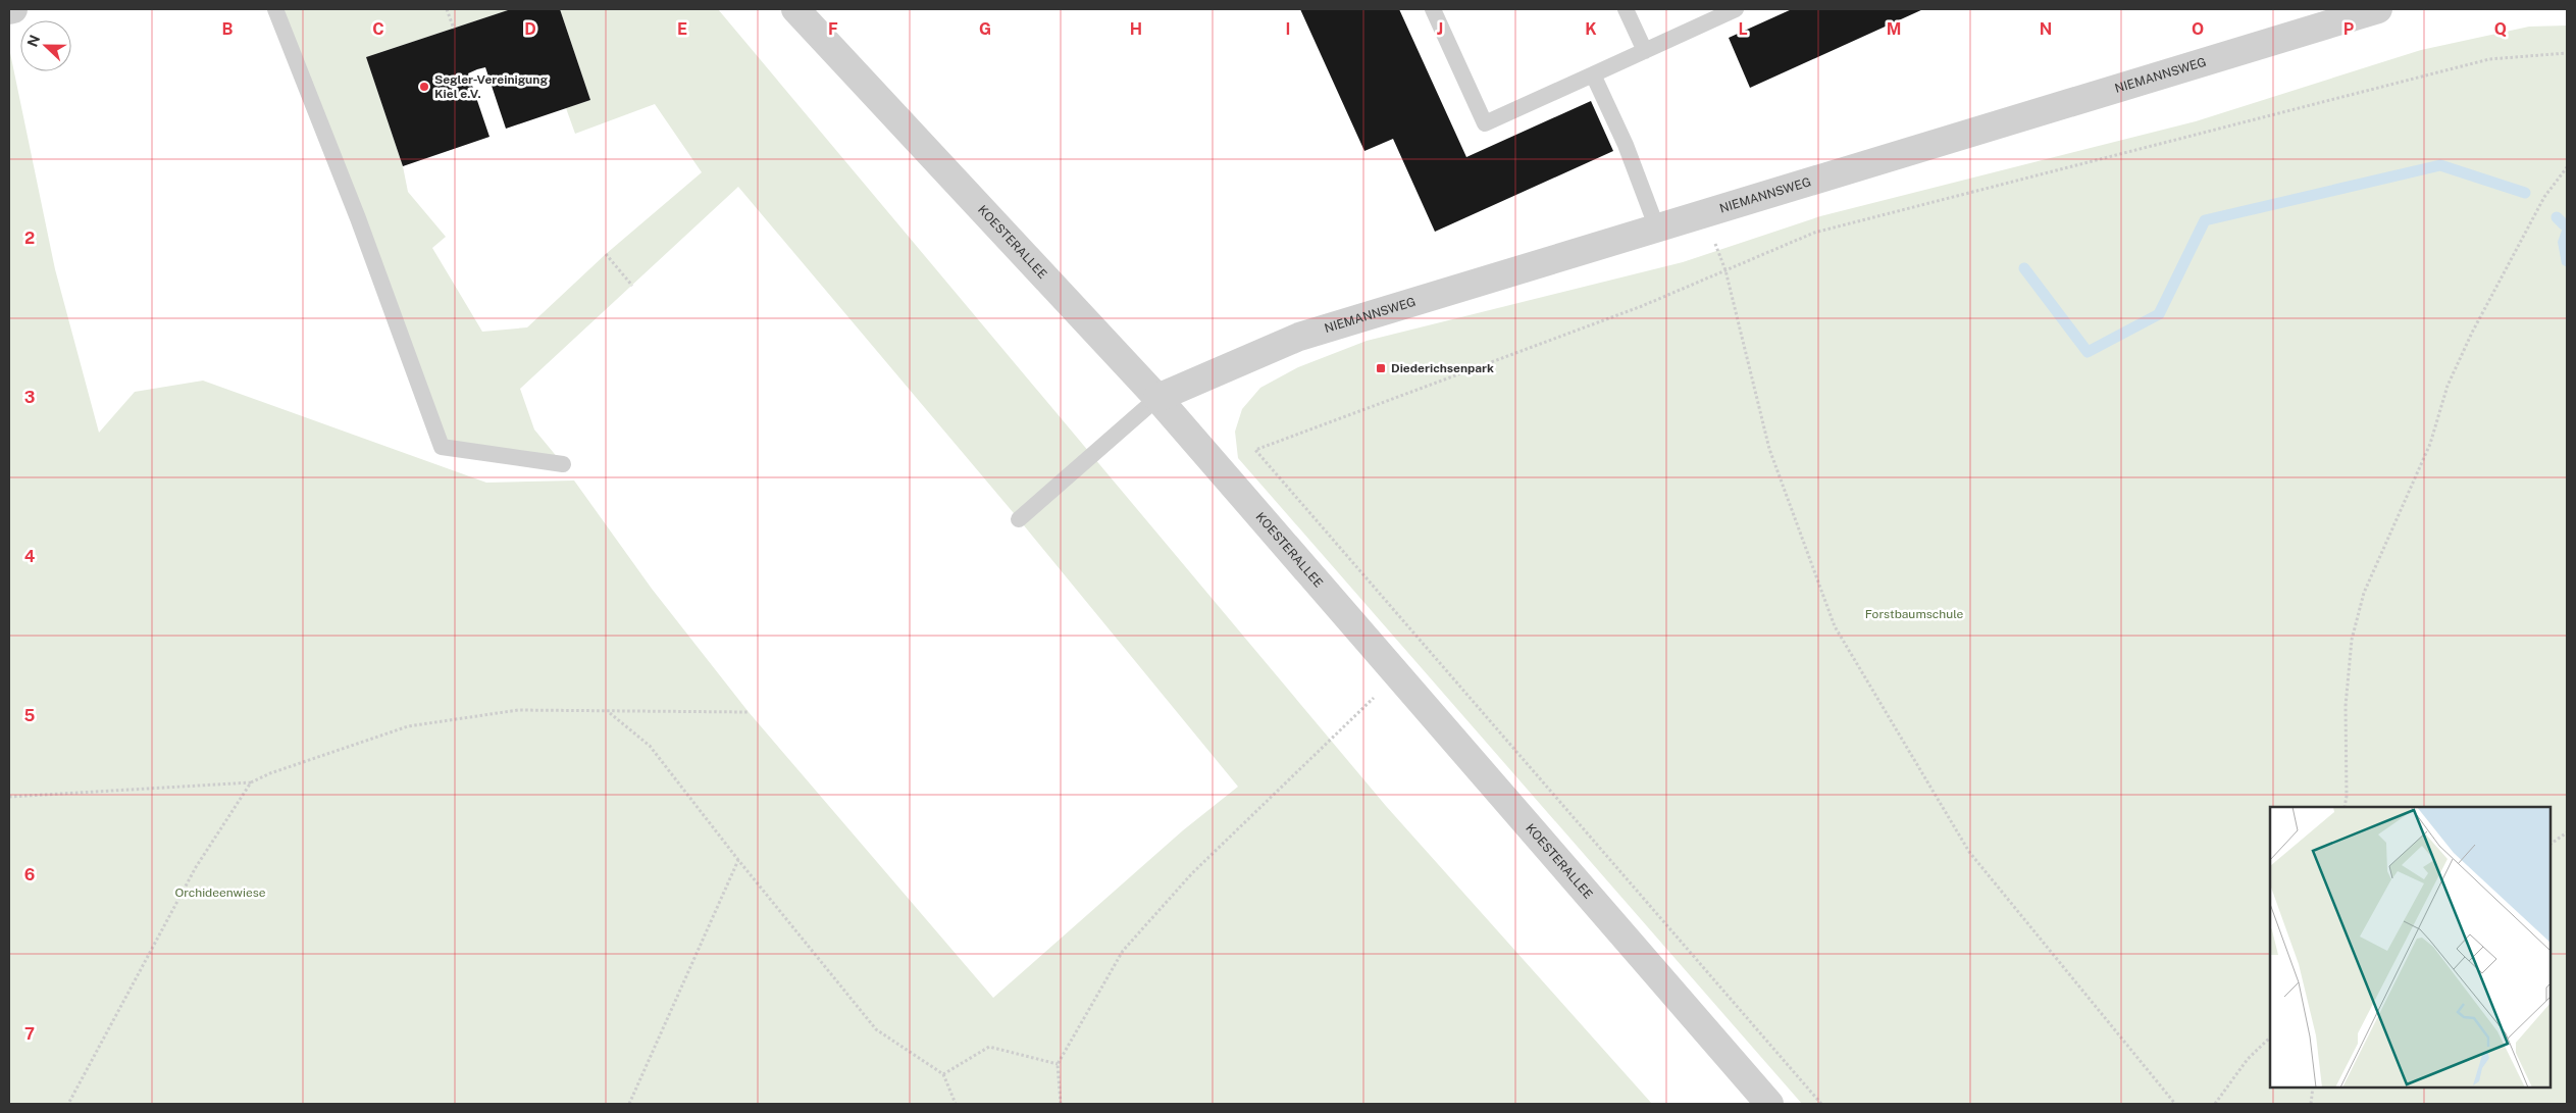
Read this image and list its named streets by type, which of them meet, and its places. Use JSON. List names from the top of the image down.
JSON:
{
  "streets": {
    "street": ["NIEMANNSWEG", "KOESTERALLEE"]
  },
  "crossings": [
    ["NIEMANNSWEG", "KOESTERALLEE"]
  ],
  "parks": ["Forstbaumschule", "Orchideenwiese"],
  "places": {
    "other": ["Segler-Vereinigung Kiel e.V."],
    "transit": ["Diederichsenpark"]
  },
  "north": "left",
  "grid": {
    "columns": [
      "B",
      "C",
      "D",
      "E",
      "F",
      "G",
      "H",
      "I",
      "J",
      "K",
      "L",
      "M",
      "N",
      "O",
      "P",
      "Q"
    ],
    "rows": [
      "2",
      "3",
      "4",
      "5",
      "6",
      "7"
    ]
  }
}
